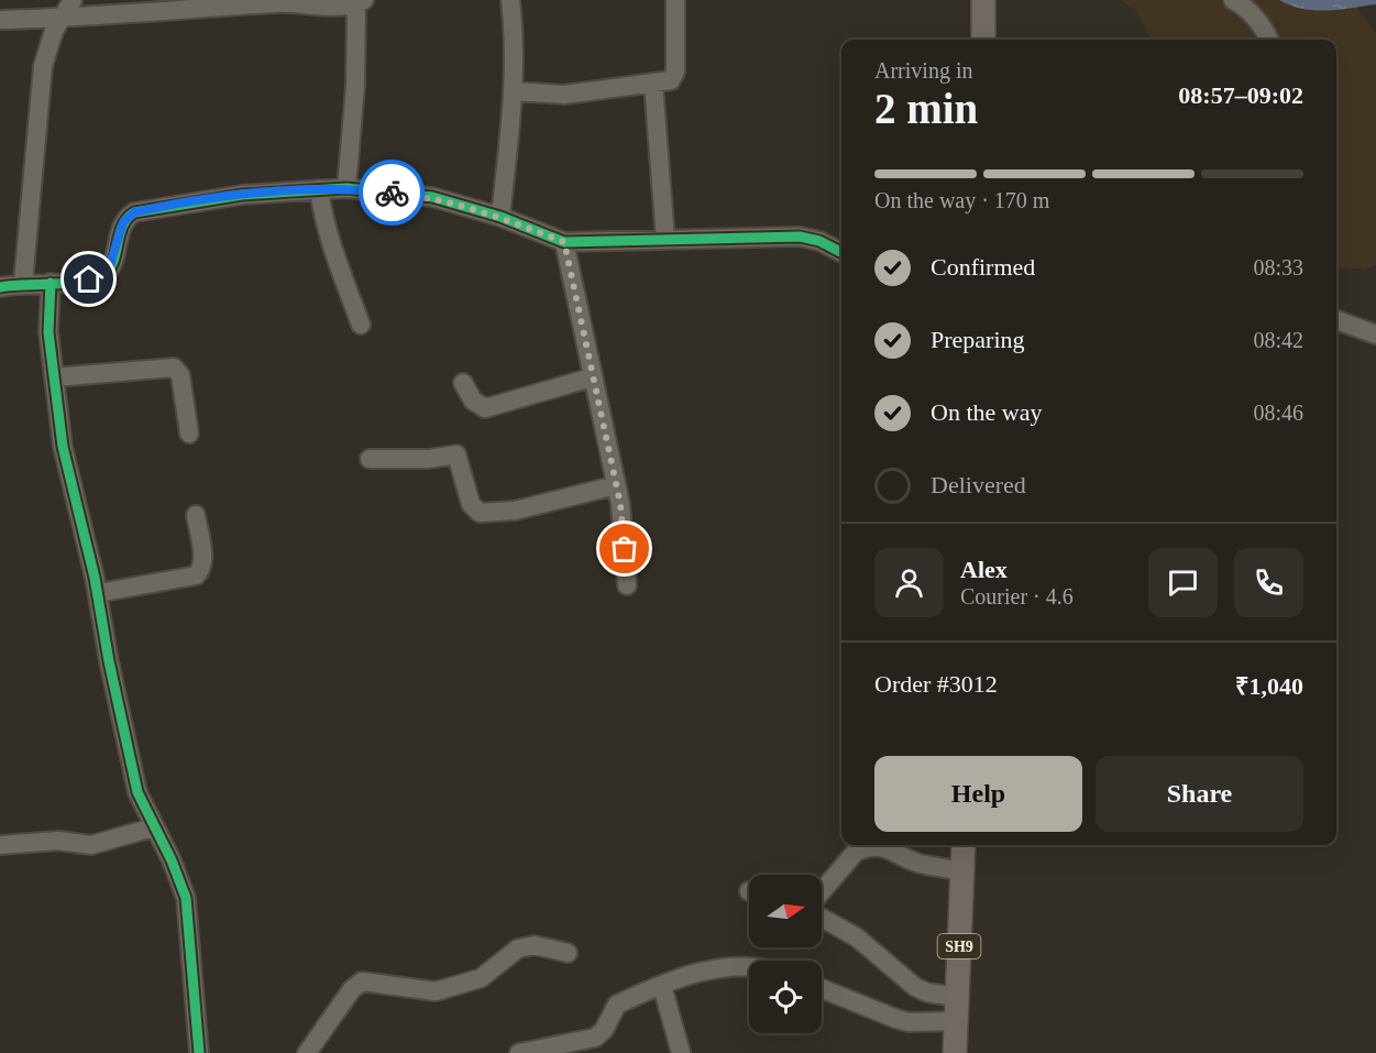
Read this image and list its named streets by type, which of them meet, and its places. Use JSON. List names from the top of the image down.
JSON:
{
  "streets": {
    "main road": ["SH9"]
  },
  "north": "right",
  "page": {
    "heading": ["2 min", "Arriving in", "08:57–09:02"],
    "panel": [
      "Alex",
      "Courier · 4.6",
      "Order #3012",
      "₹1,040"
    ],
    "bar": "On the way · 170 m",
    "list": [
      ["Confirmed", "08:33"],
      ["Preparing", "08:42"],
      ["On the way", "08:46"],
      "Delivered"
    ],
    "buttons": ["Help", "Share"]
  }
}
